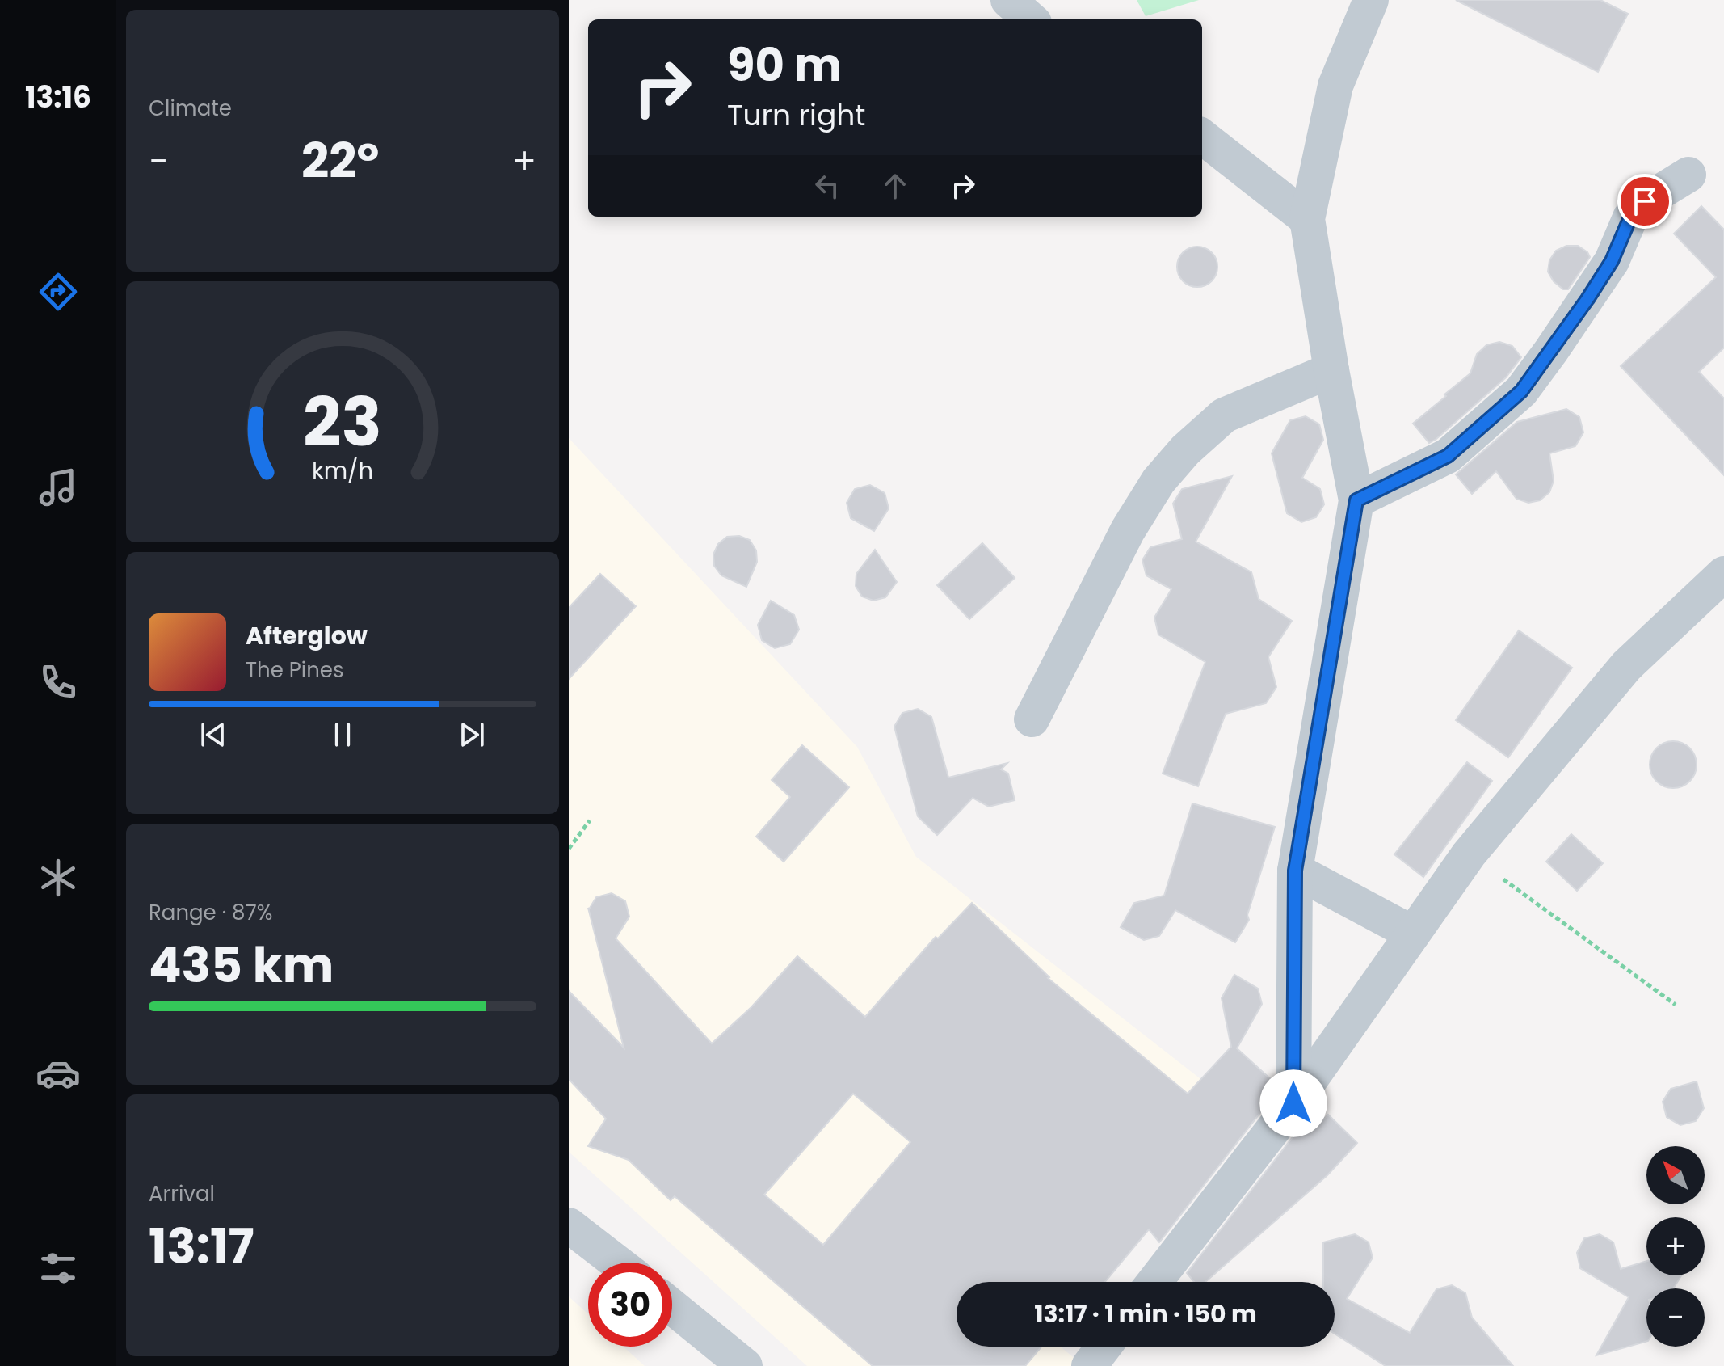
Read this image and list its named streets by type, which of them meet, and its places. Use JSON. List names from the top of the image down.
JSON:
{
  "north": "top left",
  "page": {
    "tabs": "13:16",
    "tile": [
      "Climate",
      ["Range · 87%", "435 km"],
      ["Arrival", "13:17"]
    ],
    "turn": ["90 m", "Turn right"],
    "heat": ["−", "22°", "+"],
    "song": ["Afterglow", "The Pines"],
    "map_buttons": ["+", "−"],
    "limit": "30",
    "trip": "13:17 · 1 min · 150 m",
    "gauge": ["23", "km/h"]
  }
}
